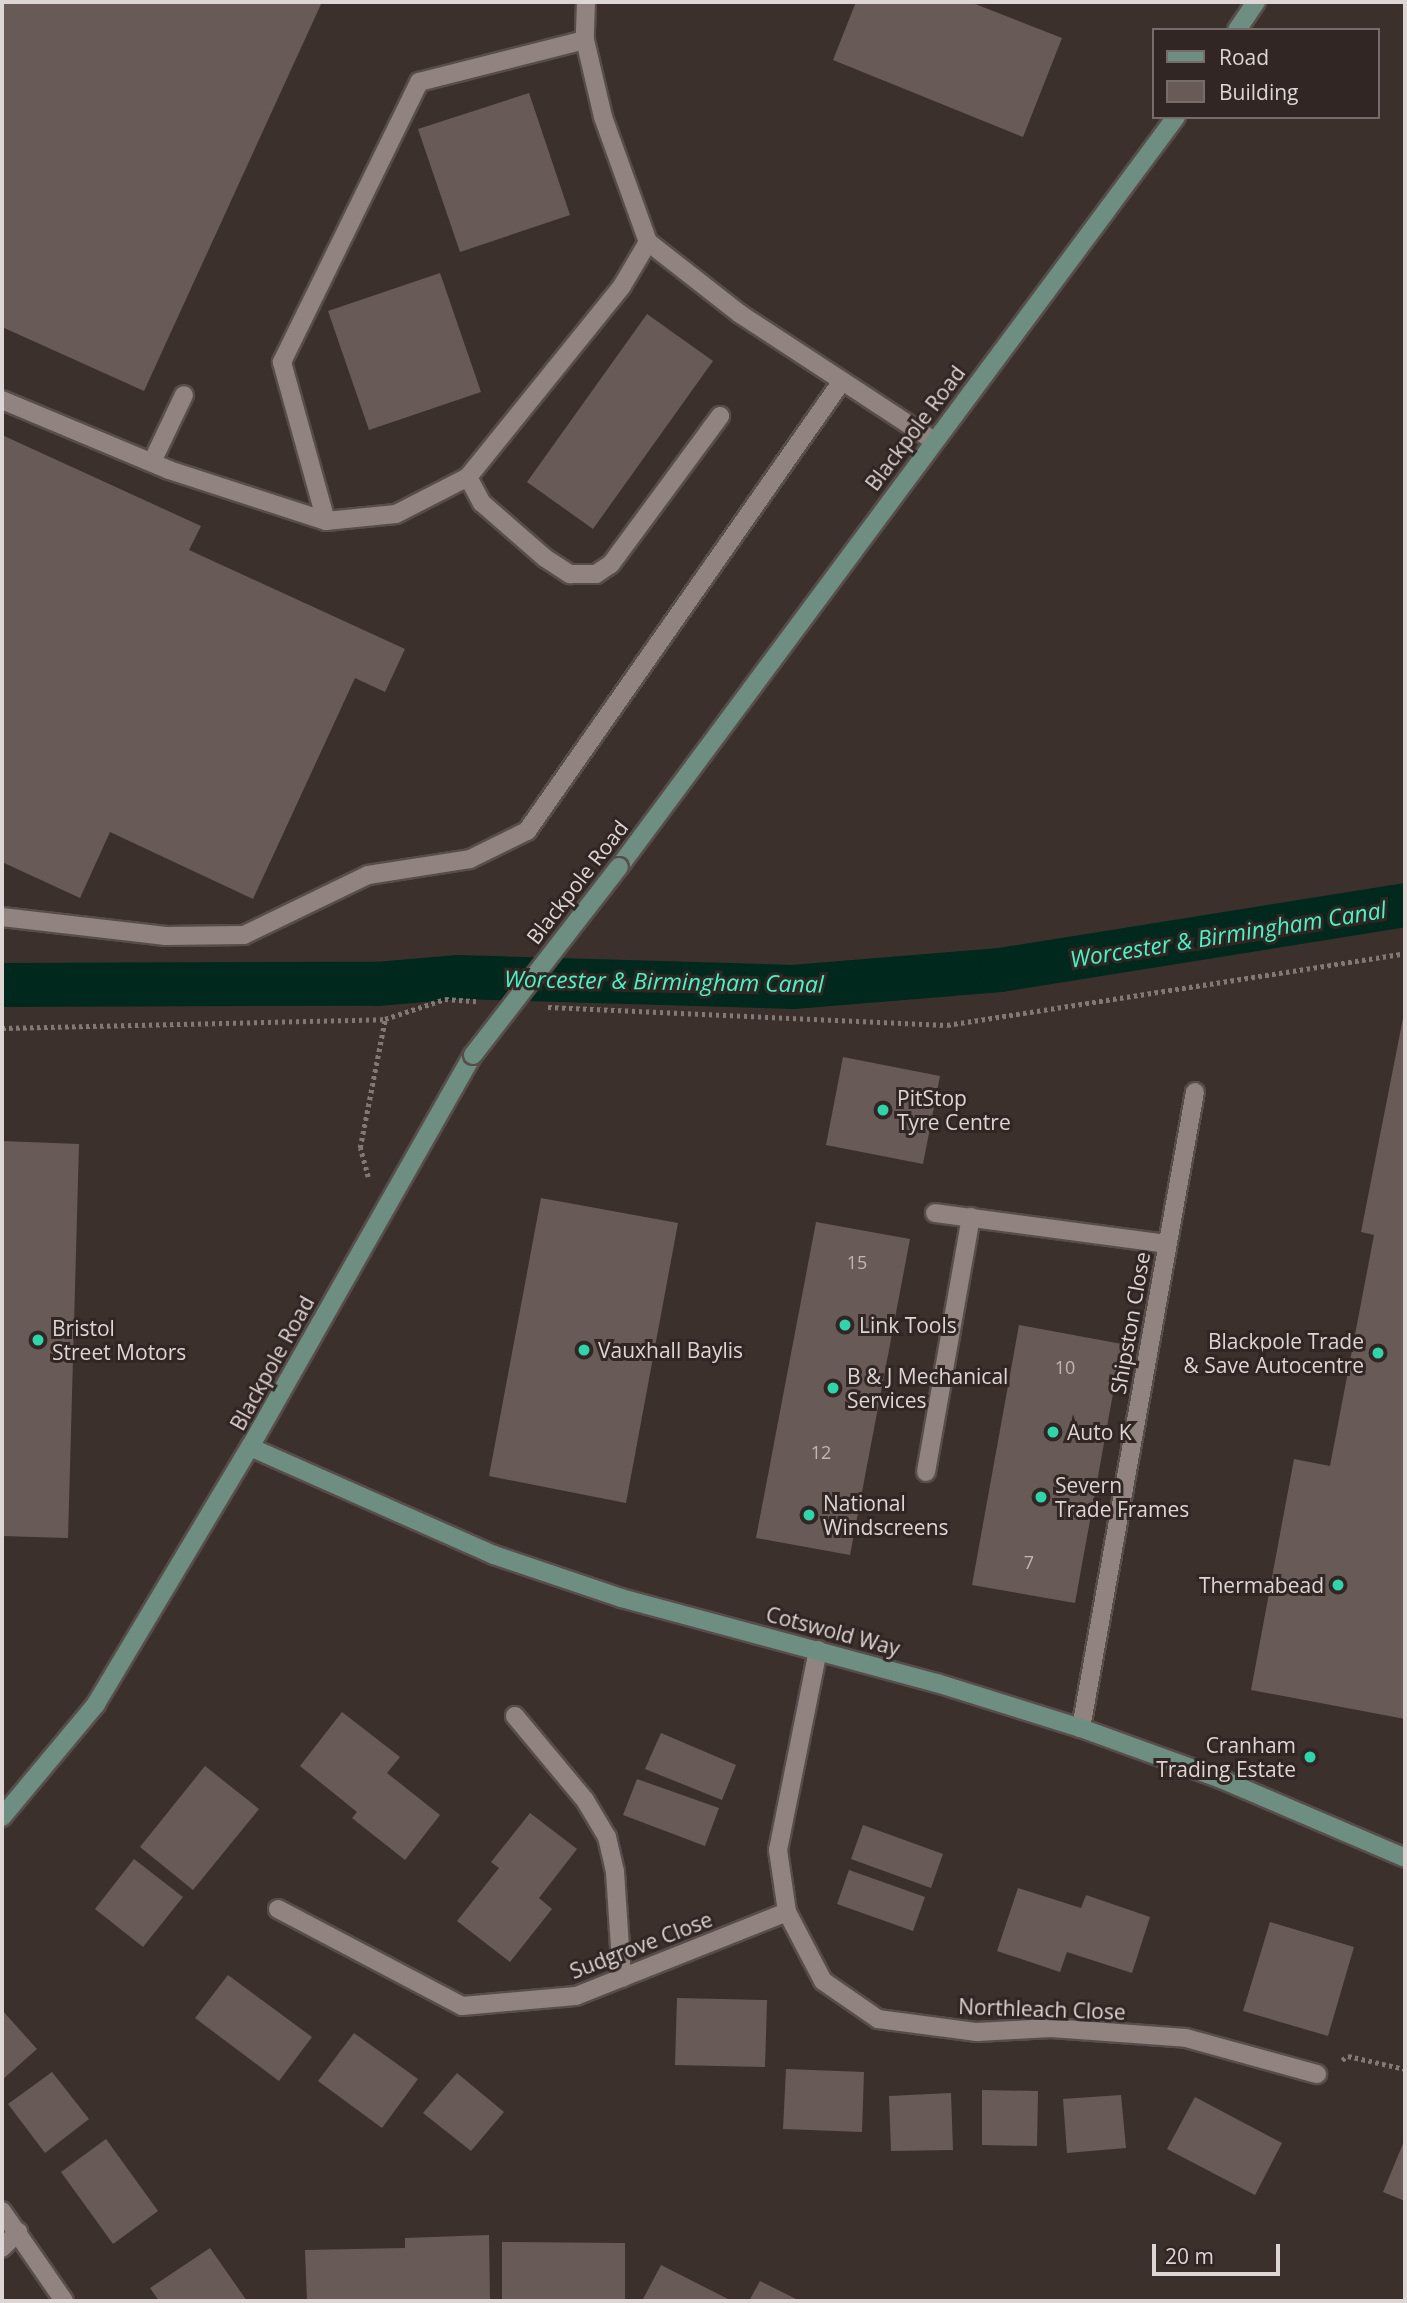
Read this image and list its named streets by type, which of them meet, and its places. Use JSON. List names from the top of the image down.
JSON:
{
  "streets": {
    "main road": ["Blackpole Road", "Cotswold Way"],
    "street": ["Shipston Close", "Sudgrove Close", "Northleach Close"]
  },
  "crossings": [
    ["Blackpole Road", "Cotswold Way"],
    ["Shipston Close", "Cotswold Way"],
    ["Cotswold Way", "Northleach Close"],
    ["Sudgrove Close", "Northleach Close"]
  ],
  "water": ["Worcester & Birmingham Canal"],
  "places": [
    "PitStop Tyre Centre",
    "Link Tools",
    "Bristol Street Motors",
    "Vauxhall Baylis",
    "Blackpole Trade & Save Autocentre",
    "B & J Mechanical Services",
    "Auto K",
    "Severn Trade Frames",
    "National Windscreens",
    "Thermabead",
    "Cranham Trading Estate"
  ],
  "house_numbers": [
    "15",
    "10",
    "12",
    "7"
  ],
  "legend": ["Road", "Building"],
  "scale_bar": "20 m"
}
